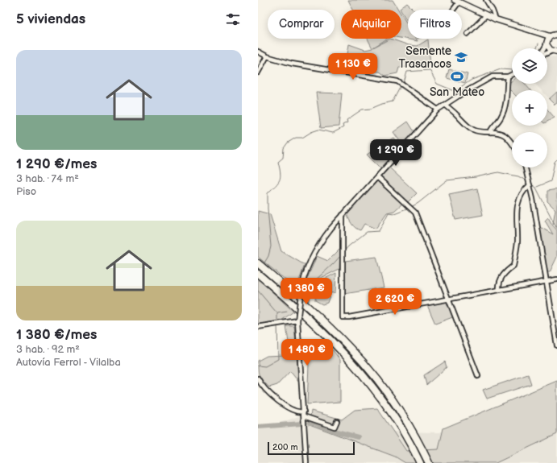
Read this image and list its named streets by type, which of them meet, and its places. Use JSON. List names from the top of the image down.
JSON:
{
  "places": {
    "school or university": ["Semente Trasancos"],
    "sports": ["San Mateo"]
  },
  "scale_bar": "200 m",
  "page": {
    "heading": "5 viviendas",
    "chip": ["Comprar", "Alquilar", "Filtros"],
    "list": [
      {
        "name": "1 290 €/mes",
        "note": "3 hab. · 74 m² · Piso"
      },
      {
        "name": "1 380 €/mes",
        "note": "3 hab. · 92 m² · Autovía Ferrol - Vilalba"
      }
    ],
    "map_buttons": ["+", "−"],
    "price": [
      "1 130 €",
      "1 290 €",
      "1 380 €",
      "2 620 €",
      "1 480 €"
    ],
    "scale": "200 m"
  }
}
